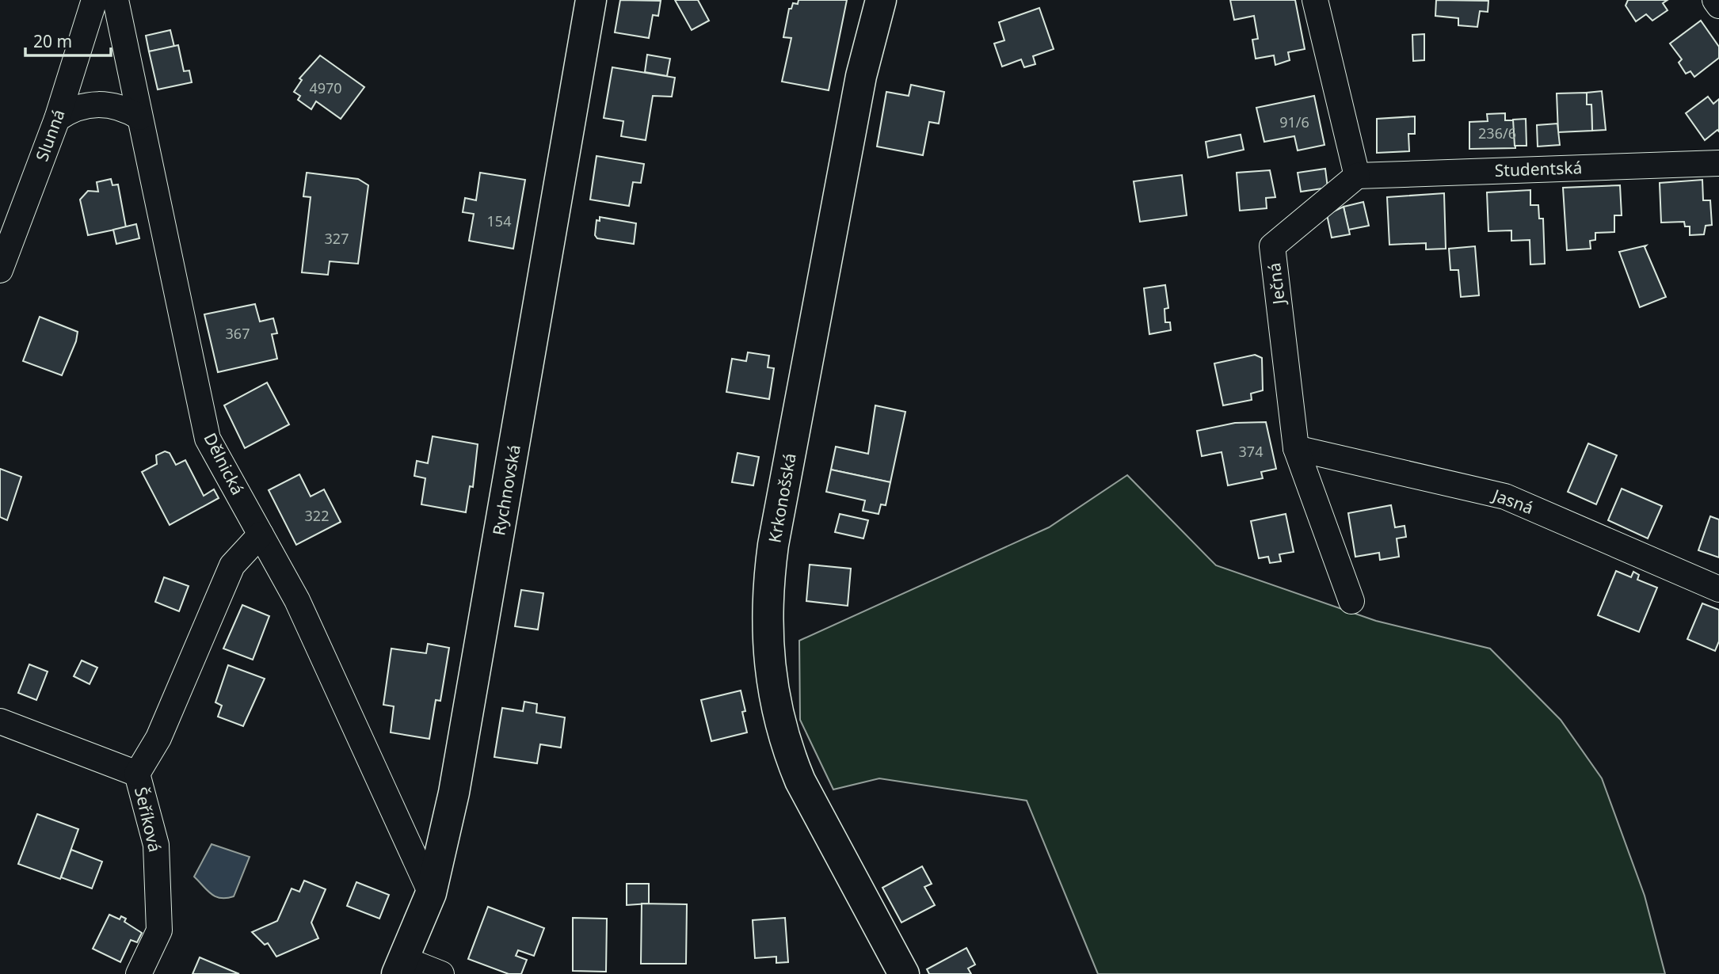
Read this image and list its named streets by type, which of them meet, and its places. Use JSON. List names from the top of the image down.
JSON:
{
  "streets": {
    "street": [
      "Slunná",
      "Studentská",
      "Ječná",
      "Dělnická",
      "Rychnovská",
      "Krkonošská",
      "Jasná",
      "Šeříková"
    ]
  },
  "crossings": [
    ["Studentská", "Ječná"],
    ["Ječná", "Jasná"],
    ["Dělnická", "Rychnovská"]
  ],
  "house_numbers": [
    "4970",
    "91/6",
    "236/6",
    "154",
    "327",
    "367",
    "374",
    "322"
  ],
  "scale_bar": "20 m"
}
